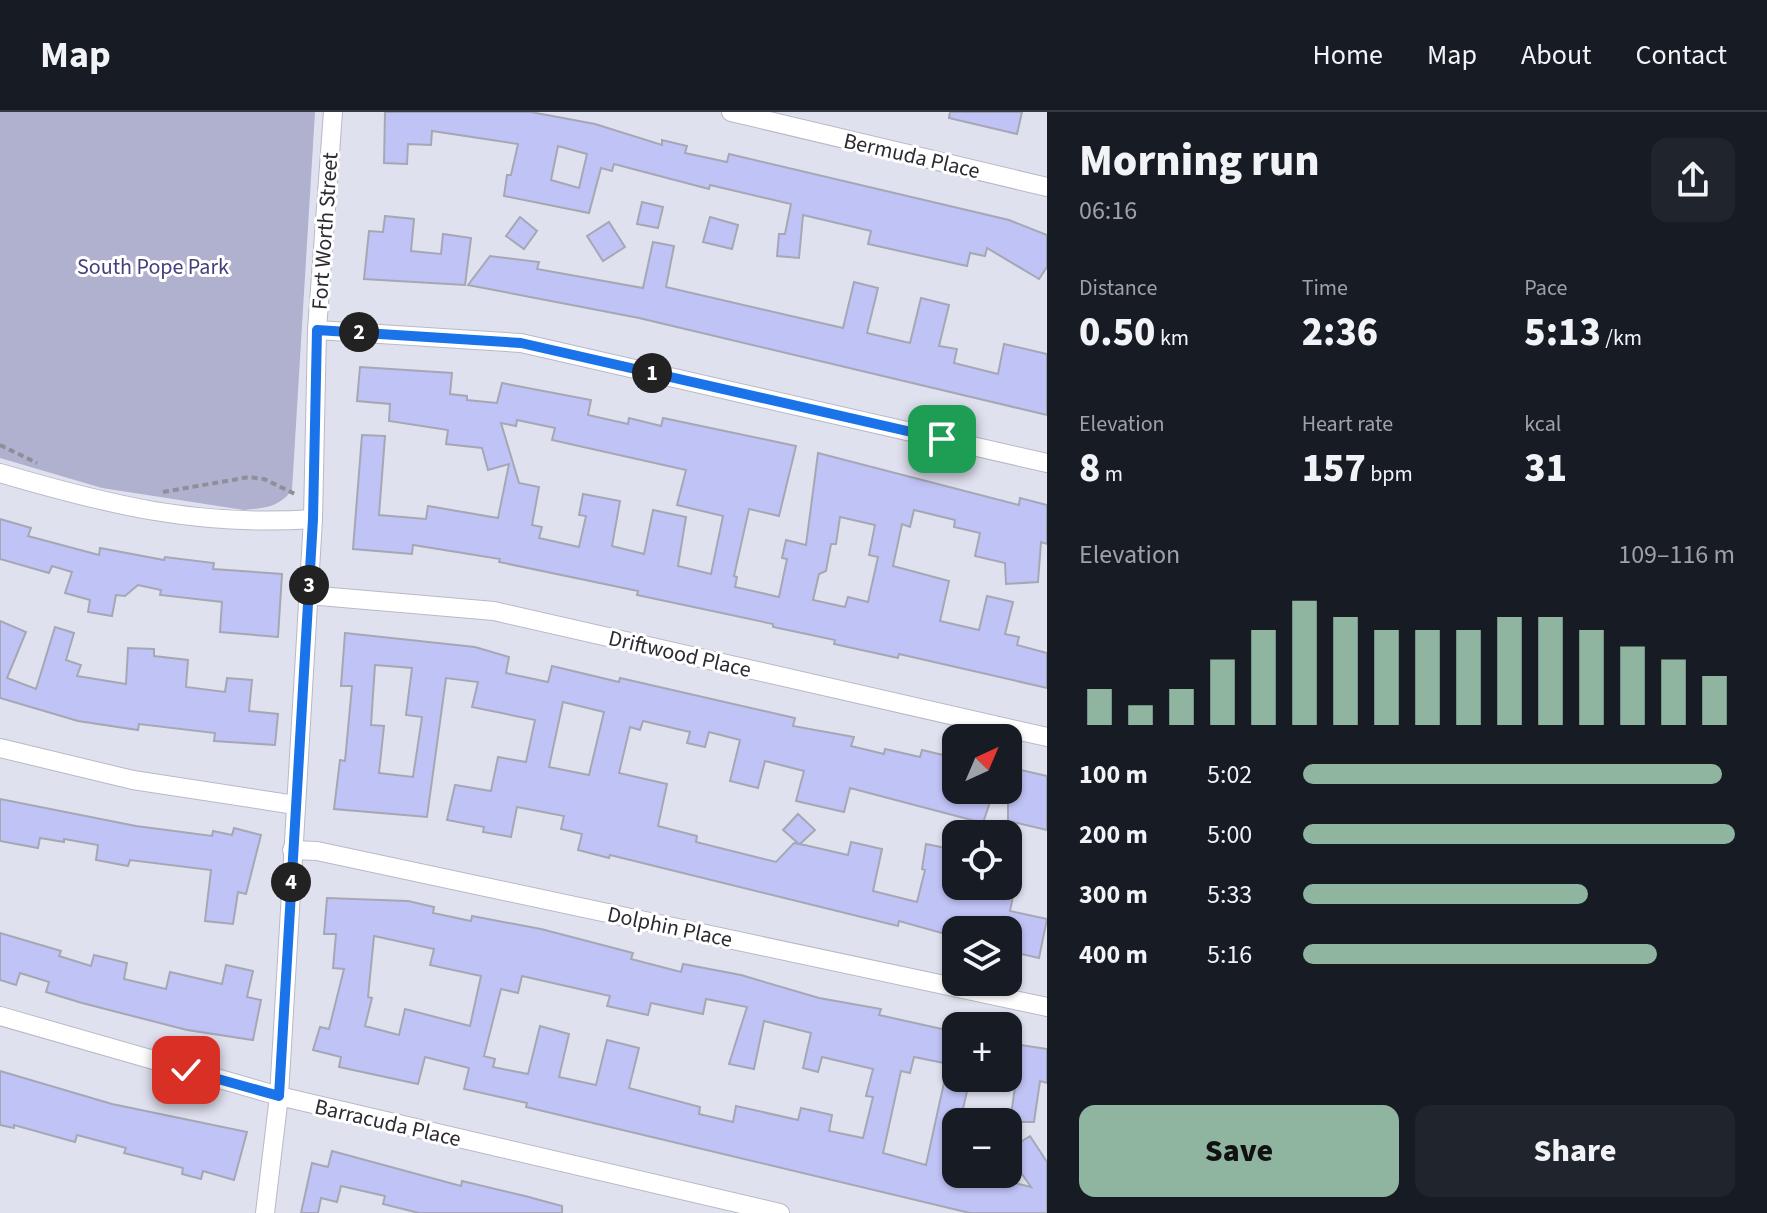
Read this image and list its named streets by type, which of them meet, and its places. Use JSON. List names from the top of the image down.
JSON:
{
  "streets": {
    "street": [
      "Bermuda Place",
      "Fort Worth Street",
      "Driftwood Place",
      "Dolphin Place",
      "Barracuda Place"
    ]
  },
  "crossings": [
    ["Fort Worth Street", "Driftwood Place"],
    ["Fort Worth Street", "Dolphin Place"],
    ["Fort Worth Street", "Barracuda Place"]
  ],
  "parks": ["South Pope Park"],
  "north": "top right",
  "page": {
    "header": "Map",
    "nav": [
      "Home",
      "Map",
      "About",
      "Contact"
    ],
    "heading": ["Morning run", "06:16"],
    "stats": [
      ["Distance", "0.50 km"],
      ["Time", "2:36"],
      ["Pace", "5:13 /km"],
      ["Elevation", "8 m"],
      ["Heart rate", "157 bpm"],
      ["kcal", "31"]
    ],
    "pins": [
      "2",
      "1",
      "3",
      "4"
    ],
    "chart": ["Elevation", "109–116 m"],
    "map_buttons": ["+", "−"],
    "list": [
      {
        "name": "100 m",
        "note": "5:02"
      },
      {
        "name": "200 m",
        "note": "5:00"
      },
      {
        "name": "300 m",
        "note": "5:33"
      },
      {
        "name": "400 m",
        "note": "5:16"
      }
    ],
    "buttons": ["Save", "Share"]
  }
}
